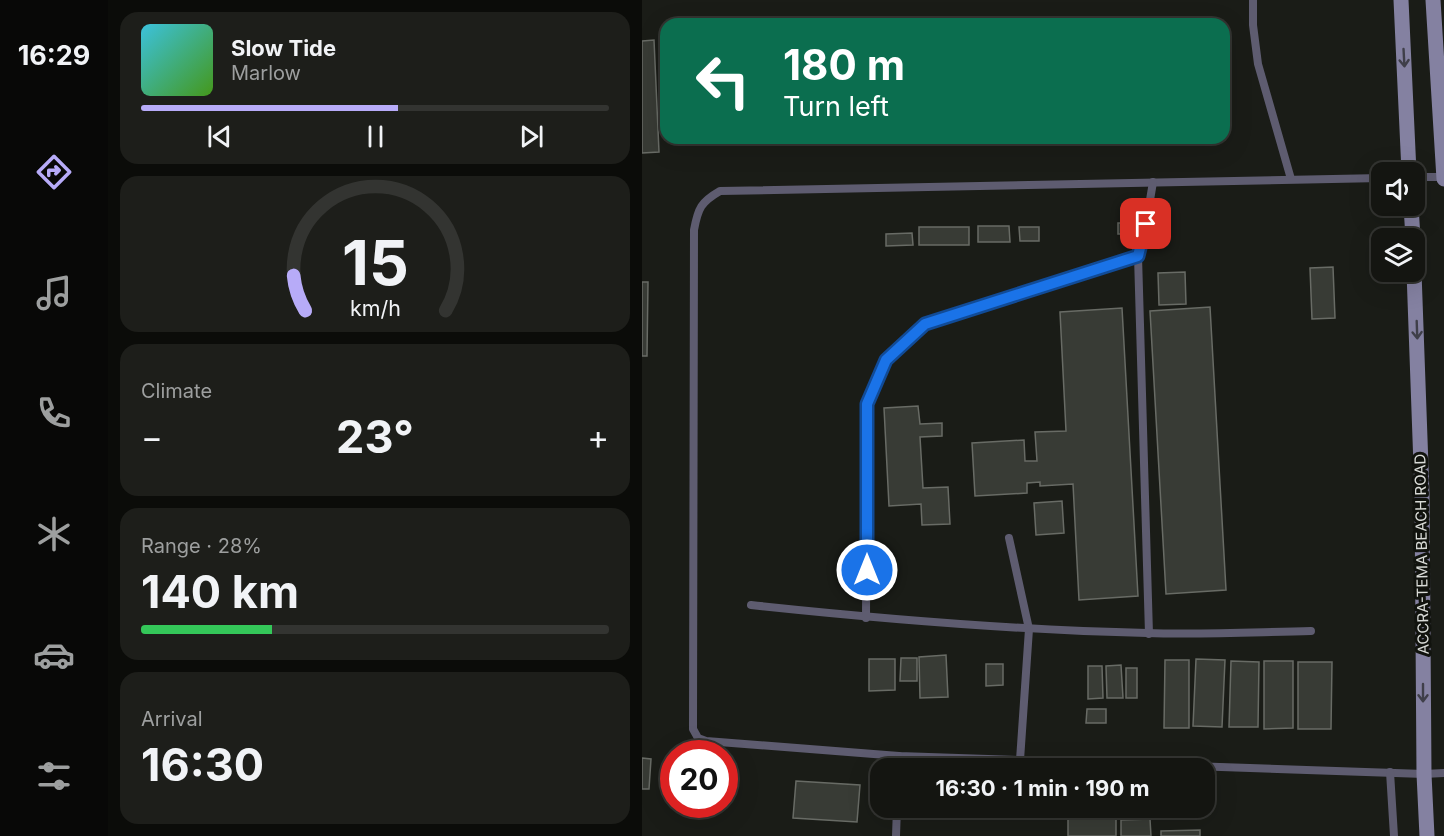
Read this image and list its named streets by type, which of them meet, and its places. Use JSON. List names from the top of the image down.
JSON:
{
  "streets": {
    "main road": ["ACCRA-TEMA BEACH ROAD"]
  },
  "one_way": ["ACCRA-TEMA BEACH ROAD"],
  "page": {
    "tabs": "16:29",
    "turn": ["180 m", "Turn left"],
    "song": ["Slow Tide", "Marlow"],
    "tile": [
      "Climate",
      ["Range · 28%", "140 km"],
      ["Arrival", "16:30"]
    ],
    "heat": ["−", "23°", "+"],
    "limit": "20",
    "trip": "16:30 · 1 min · 190 m",
    "gauge": ["15", "km/h"]
  }
}
